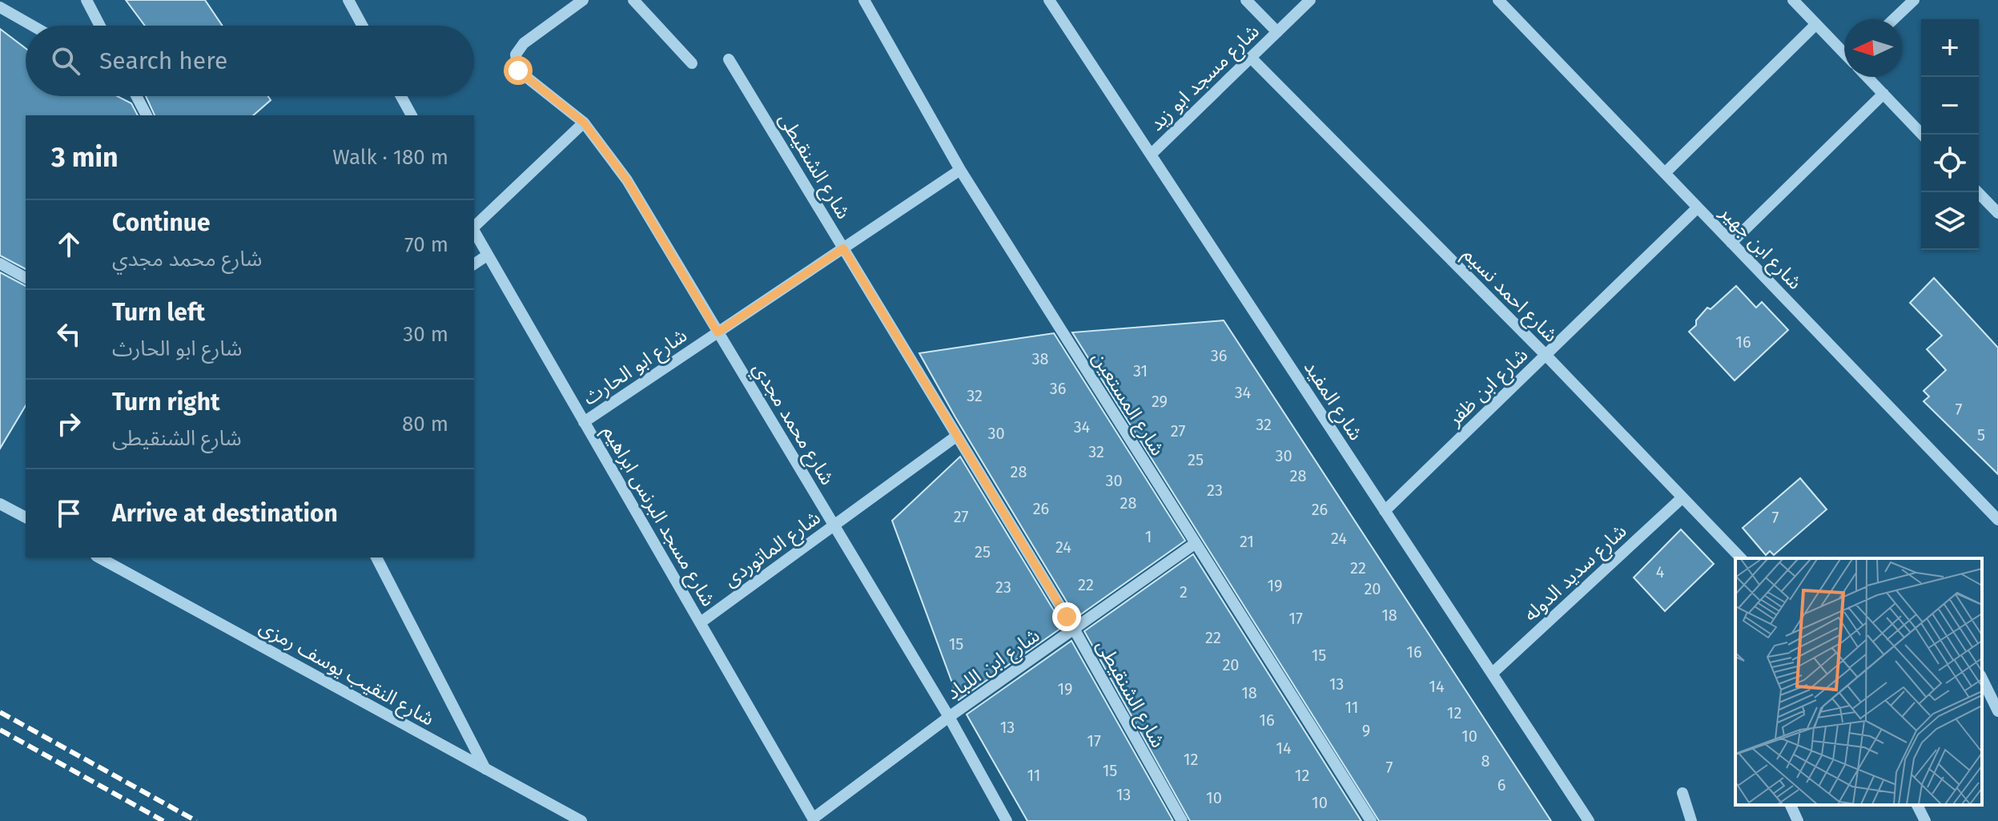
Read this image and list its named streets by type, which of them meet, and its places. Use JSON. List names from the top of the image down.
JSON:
{
  "streets": {
    "street": [
      "شارع مسجد ابو زيد",
      "شارع الشنقيطى",
      "شارع ابن جهير",
      "شارع احمد نسيم",
      "شارع ابو الحارث",
      "شارع ابن ظفر",
      "شارع المفيد",
      "شارع المستعين",
      "شارع محمد مجدي",
      "شارع مسجد البرنس ابراهيم",
      "شارع الماتوردى",
      "شارع سديد الدوله",
      "شارع ابن اللباد",
      "شارع النقيب يوسف رمزى"
    ]
  },
  "crossings": [
    ["شارع مسجد ابو زيد", "شارع احمد نسيم"],
    ["شارع مسجد ابو زيد", "شارع المفيد"],
    ["شارع الشنقيطى", "شارع ابو الحارث"],
    ["شارع الشنقيطى", "شارع الماتوردى"],
    ["شارع الشنقيطى", "شارع ابن اللباد"],
    ["شارع ابن جهير", "شارع ابن ظفر"],
    ["شارع احمد نسيم", "شارع ابن ظفر"],
    ["شارع احمد نسيم", "شارع سديد الدوله"],
    ["شارع ابو الحارث", "شارع المستعين"],
    ["شارع ابو الحارث", "شارع محمد مجدي"],
    ["شارع ابو الحارث", "شارع مسجد البرنس ابراهيم"],
    ["شارع ابن ظفر", "شارع المفيد"],
    ["شارع المفيد", "شارع سديد الدوله"],
    ["شارع المستعين", "شارع ابن اللباد"],
    ["شارع محمد مجدي", "شارع الماتوردى"],
    ["شارع محمد مجدي", "شارع ابن اللباد"],
    ["شارع مسجد البرنس ابراهيم", "شارع الماتوردى"],
    ["شارع مسجد البرنس ابراهيم", "شارع ابن اللباد"]
  ],
  "house_numbers": [
    "16",
    "36",
    "38",
    "31",
    "36",
    "34",
    "32",
    "29",
    "7",
    "32",
    "34",
    "27",
    "30",
    "5",
    "32",
    "30",
    "25",
    "28",
    "28",
    "30",
    "23",
    "28",
    "26",
    "26",
    "27",
    "7",
    "1",
    "24",
    "21",
    "24",
    "25",
    "22",
    "4",
    "22",
    "19",
    "23",
    "20",
    "2",
    "18",
    "17",
    "22",
    "15",
    "16",
    "15",
    "20",
    "13",
    "14",
    "19",
    "18",
    "11",
    "12",
    "16",
    "13",
    "9",
    "10",
    "17",
    "14",
    "12",
    "8",
    "7",
    "15",
    "11",
    "12",
    "6",
    "13",
    "10",
    "10"
  ],
  "north": "left",
  "page": {
    "map_buttons": ["+", "−"],
    "search": "Search here",
    "heading": ["3 min", "Walk · 180 m"],
    "list": [
      ["Continue", "شارع محمد مجدي", "70 m"],
      ["Turn left", "شارع ابو الحارث", "30 m"],
      ["Turn right", "شارع الشنقيطى", "80 m"],
      "Arrive at destination"
    ]
  }
}
